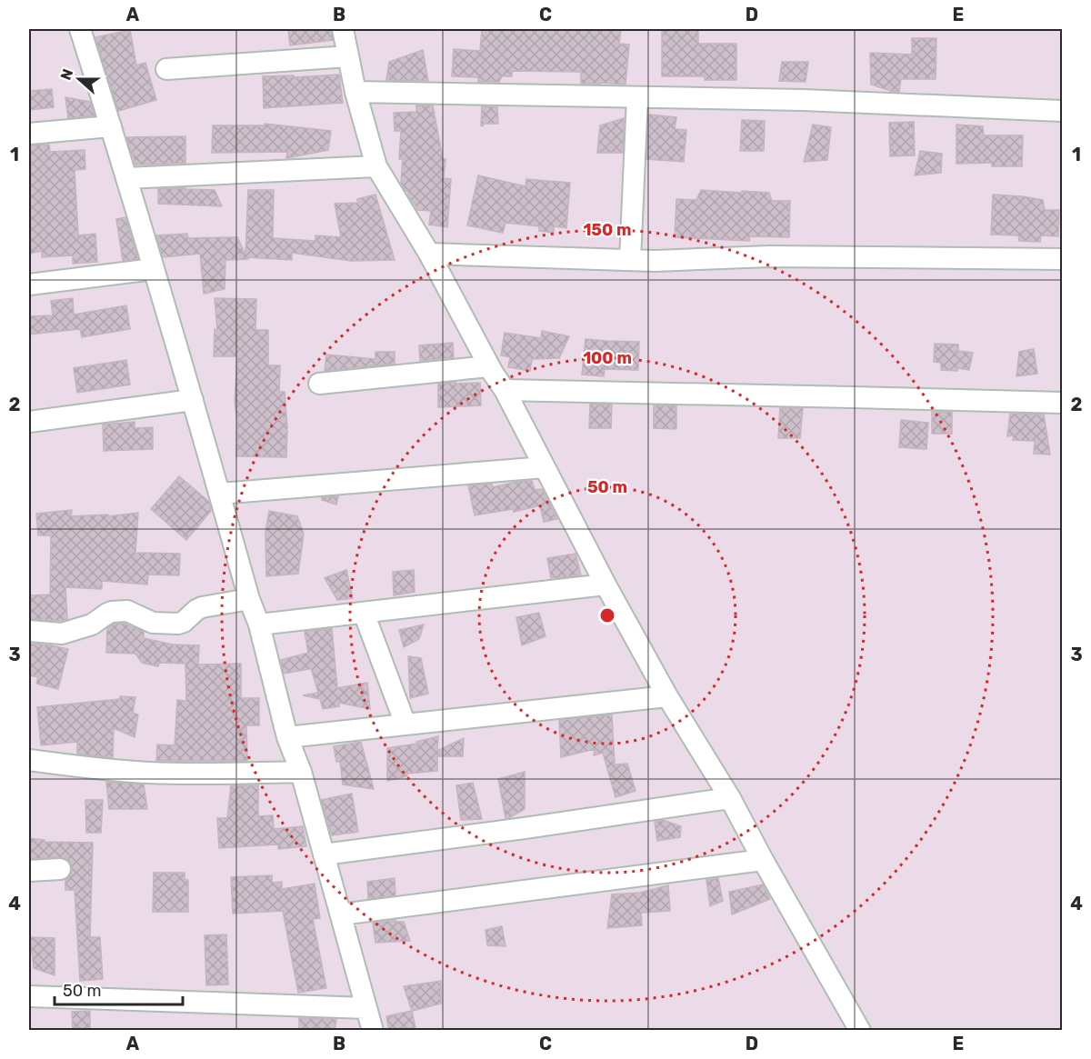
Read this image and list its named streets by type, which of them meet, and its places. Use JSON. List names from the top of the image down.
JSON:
{
  "scale_bar": "50 m",
  "north": "left",
  "grid": {
    "columns": [
      "A",
      "B",
      "C",
      "D",
      "E"
    ],
    "rows": [
      "1",
      "2",
      "3",
      "4"
    ]
  },
  "rings": ["150 m", "100 m", "50 m"]
}
